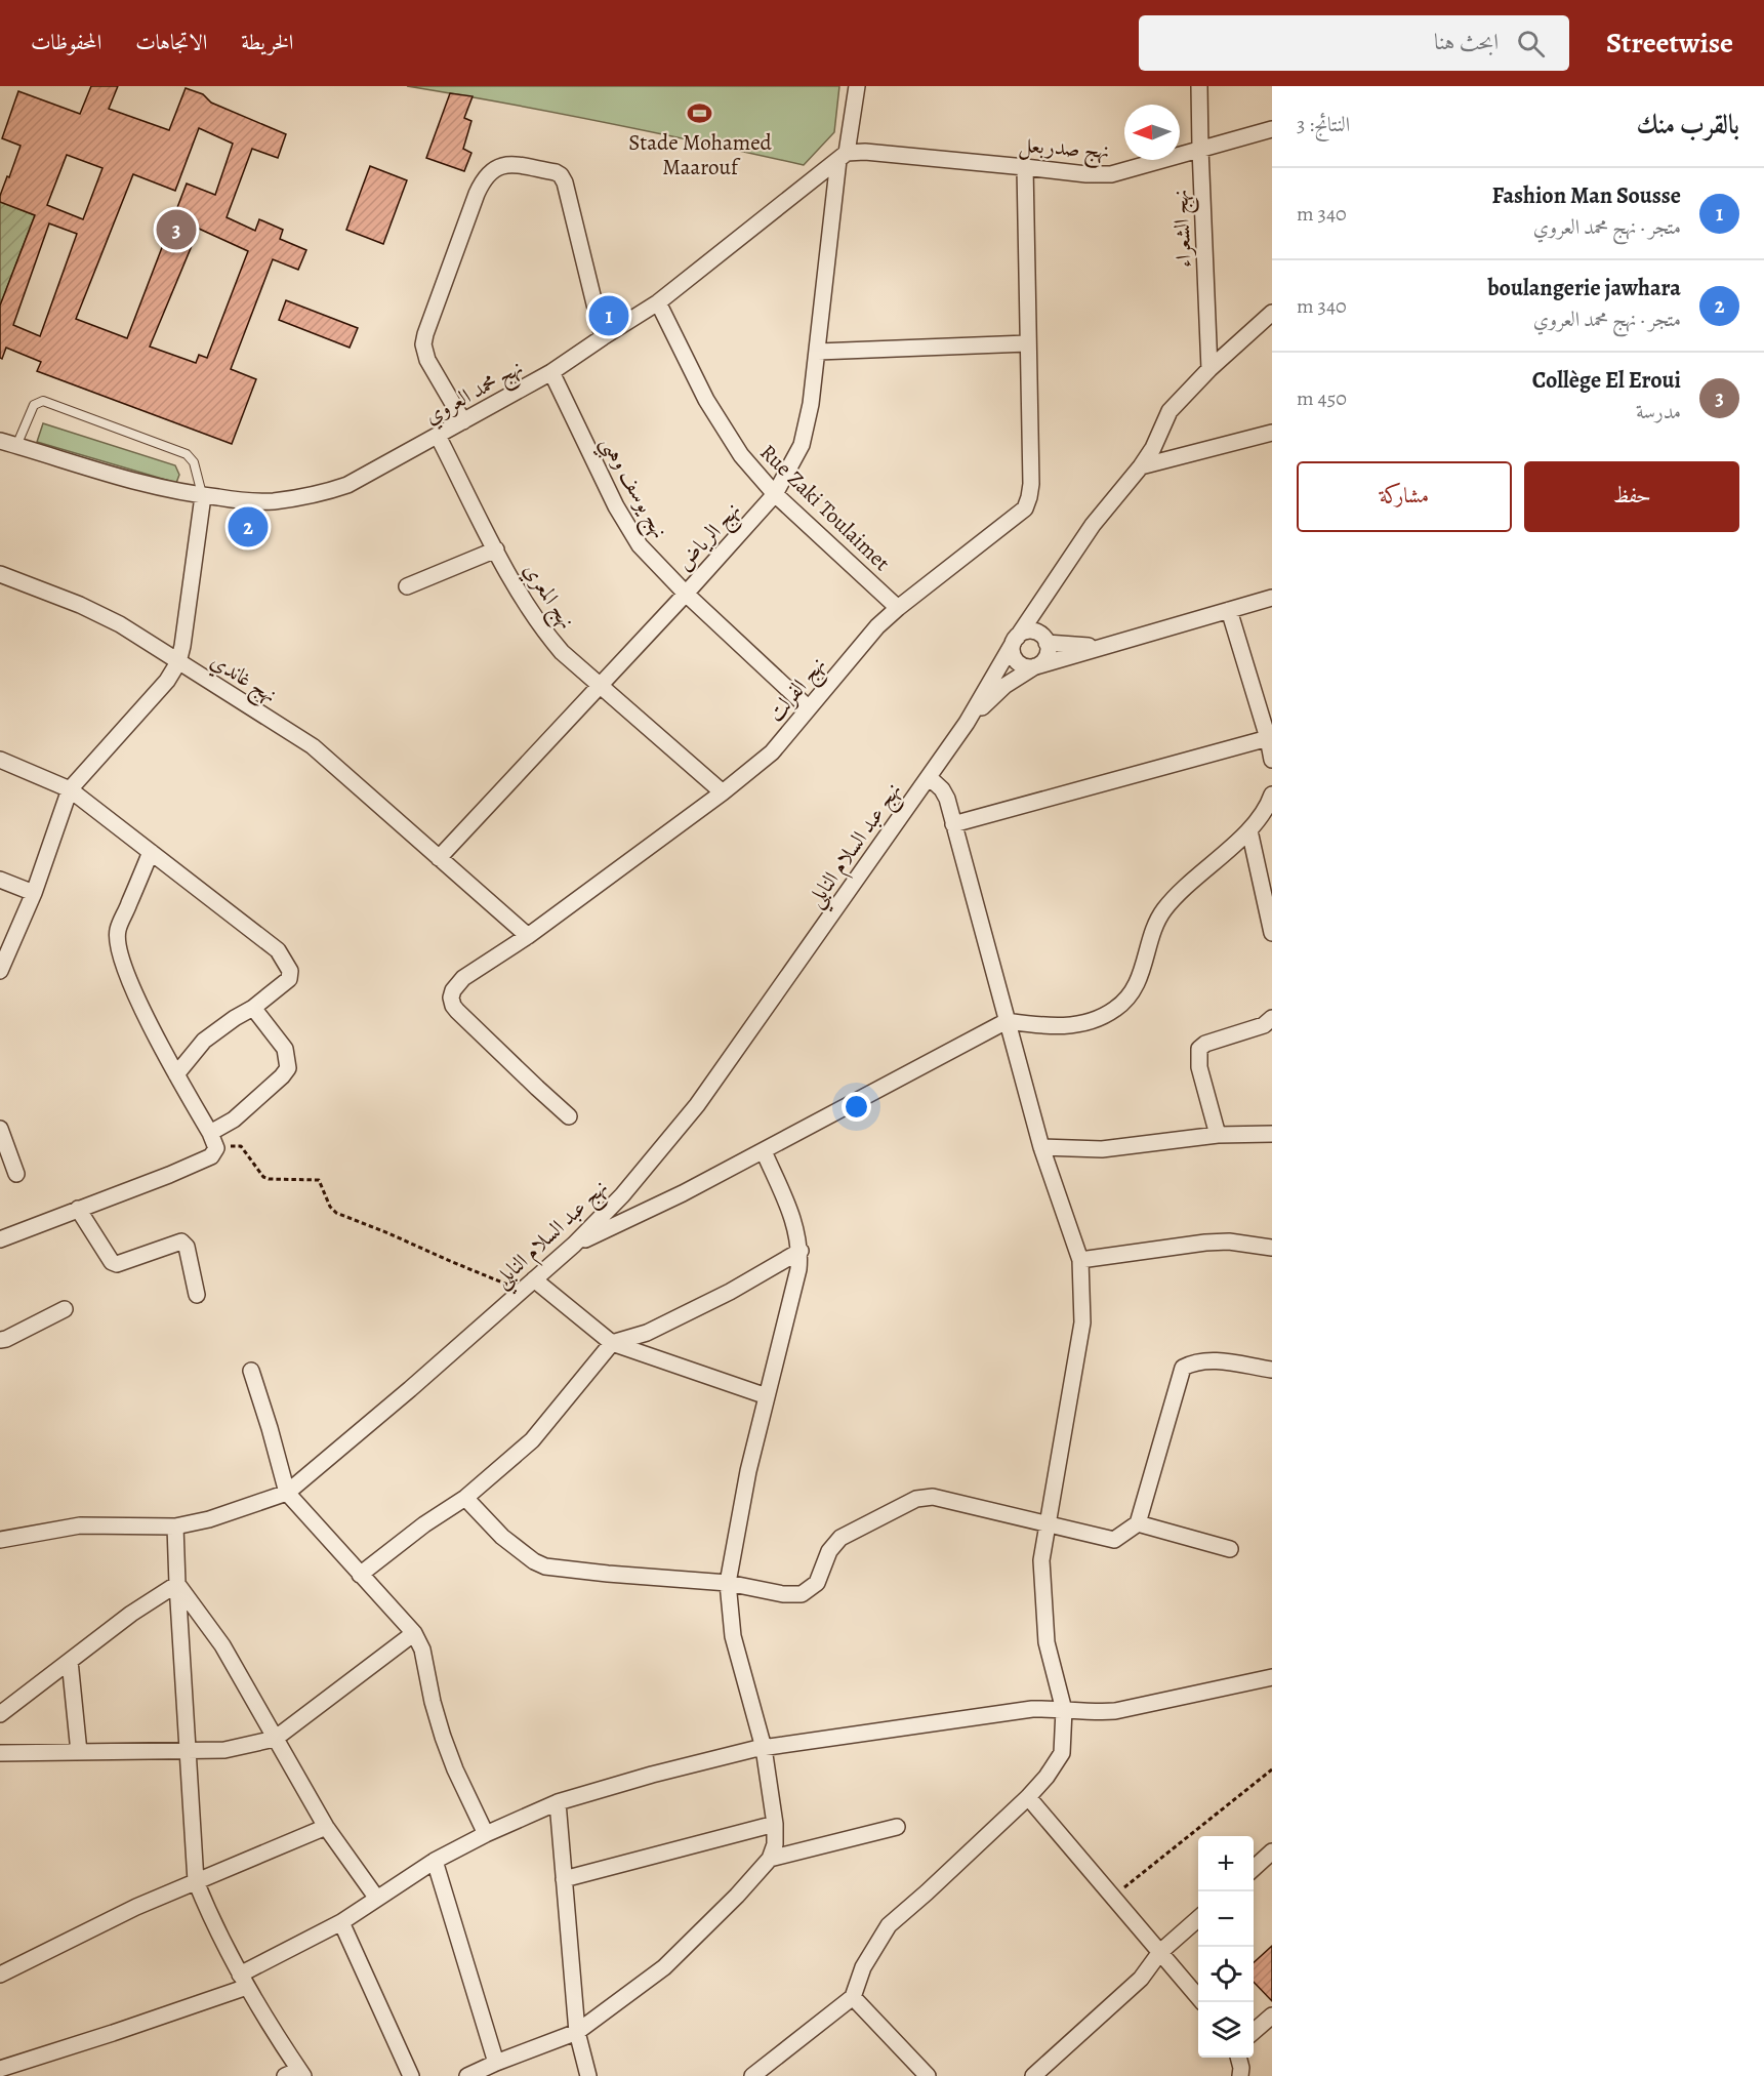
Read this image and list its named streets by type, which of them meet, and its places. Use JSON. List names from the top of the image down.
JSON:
{
  "streets": {
    "street": [
      "نهج صدربعل",
      "نهج الشعراء",
      "نهج محمد العروي",
      "نهج يوسف وهبي",
      "Rue Zaki Toulaimet",
      "نهج الرياض",
      "نهج المعري",
      "نهج غاندي",
      "نهج الفرلت",
      "نهج عبد السلام النابلي"
    ]
  },
  "crossings": [
    ["نهج صدربعل", "نهج الشعراء"],
    ["نهج صدربعل", "نهج محمد العروي"],
    ["نهج صدربعل", "نهج الرياض"],
    ["نهج صدربعل", "نهج الفرلت"],
    ["نهج الشعراء", "نهج عبد السلام النابلي"],
    ["نهج محمد العروي", "نهج يوسف وهبي"],
    ["نهج محمد العروي", "Rue Zaki Toulaimet"],
    ["نهج محمد العروي", "نهج الرياض"],
    ["نهج محمد العروي", "نهج المعري"],
    ["نهج يوسف وهبي", "نهج الرياض"],
    ["نهج يوسف وهبي", "نهج الفرلت"],
    ["Rue Zaki Toulaimet", "نهج الرياض"],
    ["Rue Zaki Toulaimet", "نهج الفرلت"],
    ["نهج الرياض", "نهج المعري"],
    ["نهج الرياض", "نهج غاندي"],
    ["نهج المعري", "نهج الفرلت"],
    ["نهج غاندي", "نهج الفرلت"]
  ],
  "places": {
    "sports": ["Stade Mohamed Maarouf"]
  },
  "north": "left",
  "page": {
    "header": "Streetwise",
    "search": "ابحث هنا",
    "nav": ["الخريطة", "الاتجاهات", "المحفوظات"],
    "heading": ["بالقرب منك", "النتائج: 3"],
    "list": [
      {
        "mark": "1",
        "name": "Fashion Man Sousse",
        "note": "متجر · نهج محمد العروي",
        "value": "340 m"
      },
      {
        "mark": "2",
        "name": "boulangerie jawhara",
        "note": "متجر · نهج محمد العروي",
        "value": "340 m"
      },
      {
        "mark": "3",
        "name": "Collège El Eroui",
        "note": "مدرسة",
        "value": "450 m"
      }
    ],
    "pins": ["3", "1", "2"],
    "buttons": ["حفظ", "مشاركة"],
    "map_buttons": ["+", "−"]
  }
}
